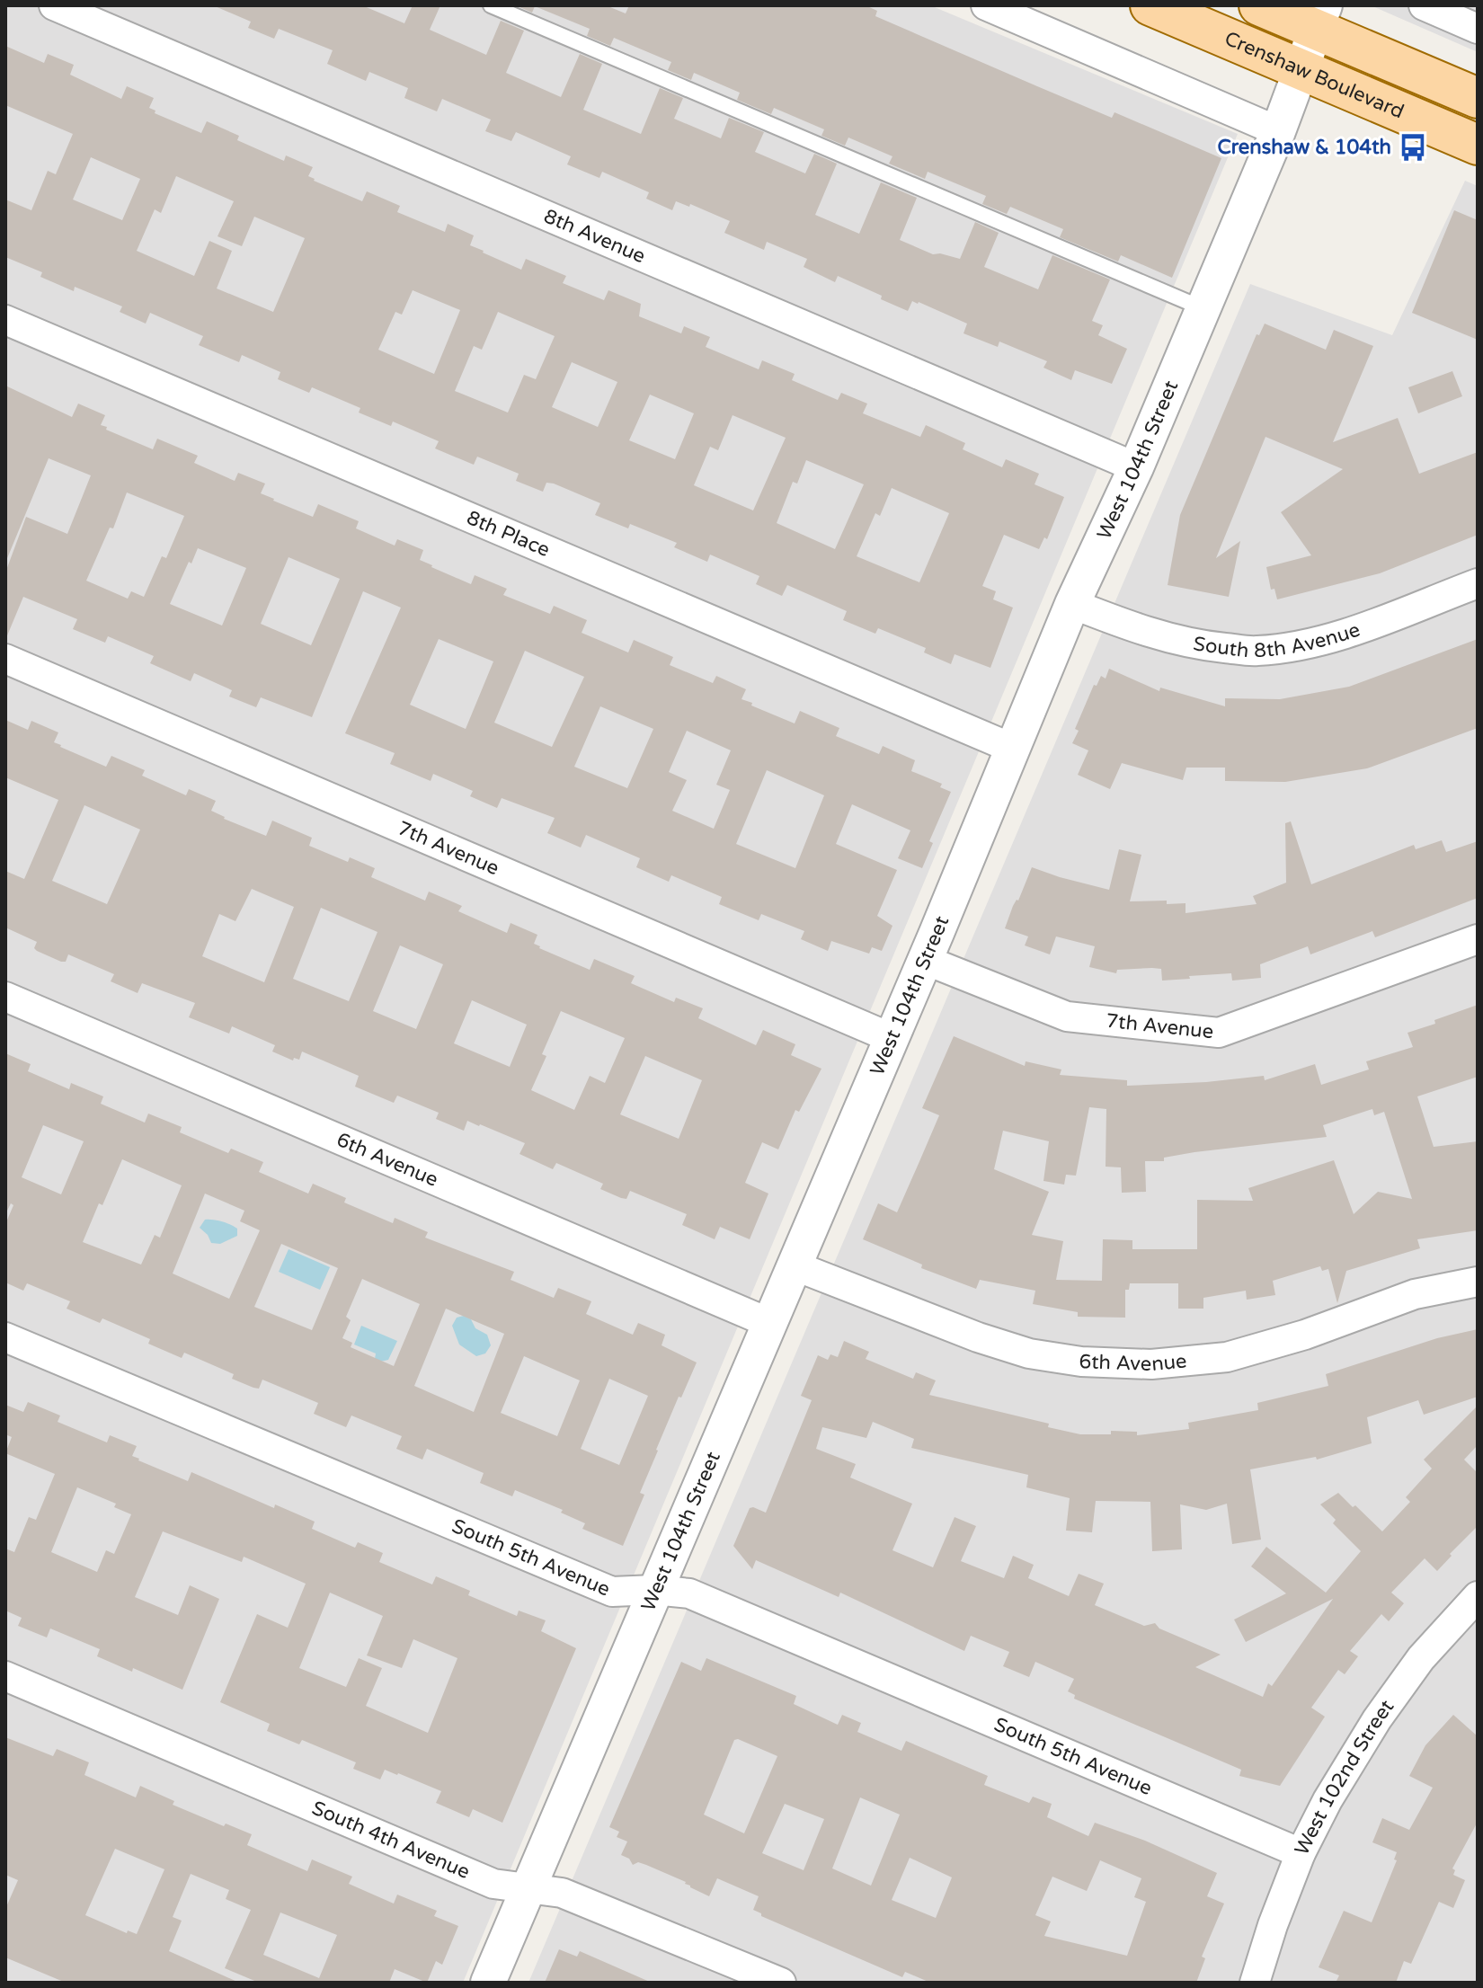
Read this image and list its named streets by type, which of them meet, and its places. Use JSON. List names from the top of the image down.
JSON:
{
  "streets": {
    "main road": ["Crenshaw Boulevard"],
    "street": [
      "8th Avenue",
      "West 104th Street",
      "8th Place",
      "South 8th Avenue",
      "7th Avenue",
      "6th Avenue",
      "South 5th Avenue",
      "West 102nd Street",
      "South 4th Avenue"
    ]
  },
  "crossings": [
    ["Crenshaw Boulevard", "West 104th Street"],
    ["8th Avenue", "West 104th Street"],
    ["West 104th Street", "8th Place"],
    ["West 104th Street", "South 8th Avenue"],
    ["West 104th Street", "7th Avenue"],
    ["West 104th Street", "6th Avenue"],
    ["West 104th Street", "South 5th Avenue"],
    ["West 104th Street", "South 4th Avenue"],
    ["South 5th Avenue", "West 102nd Street"]
  ],
  "places": {
    "bus stop": ["Crenshaw & 104th"]
  }
}
